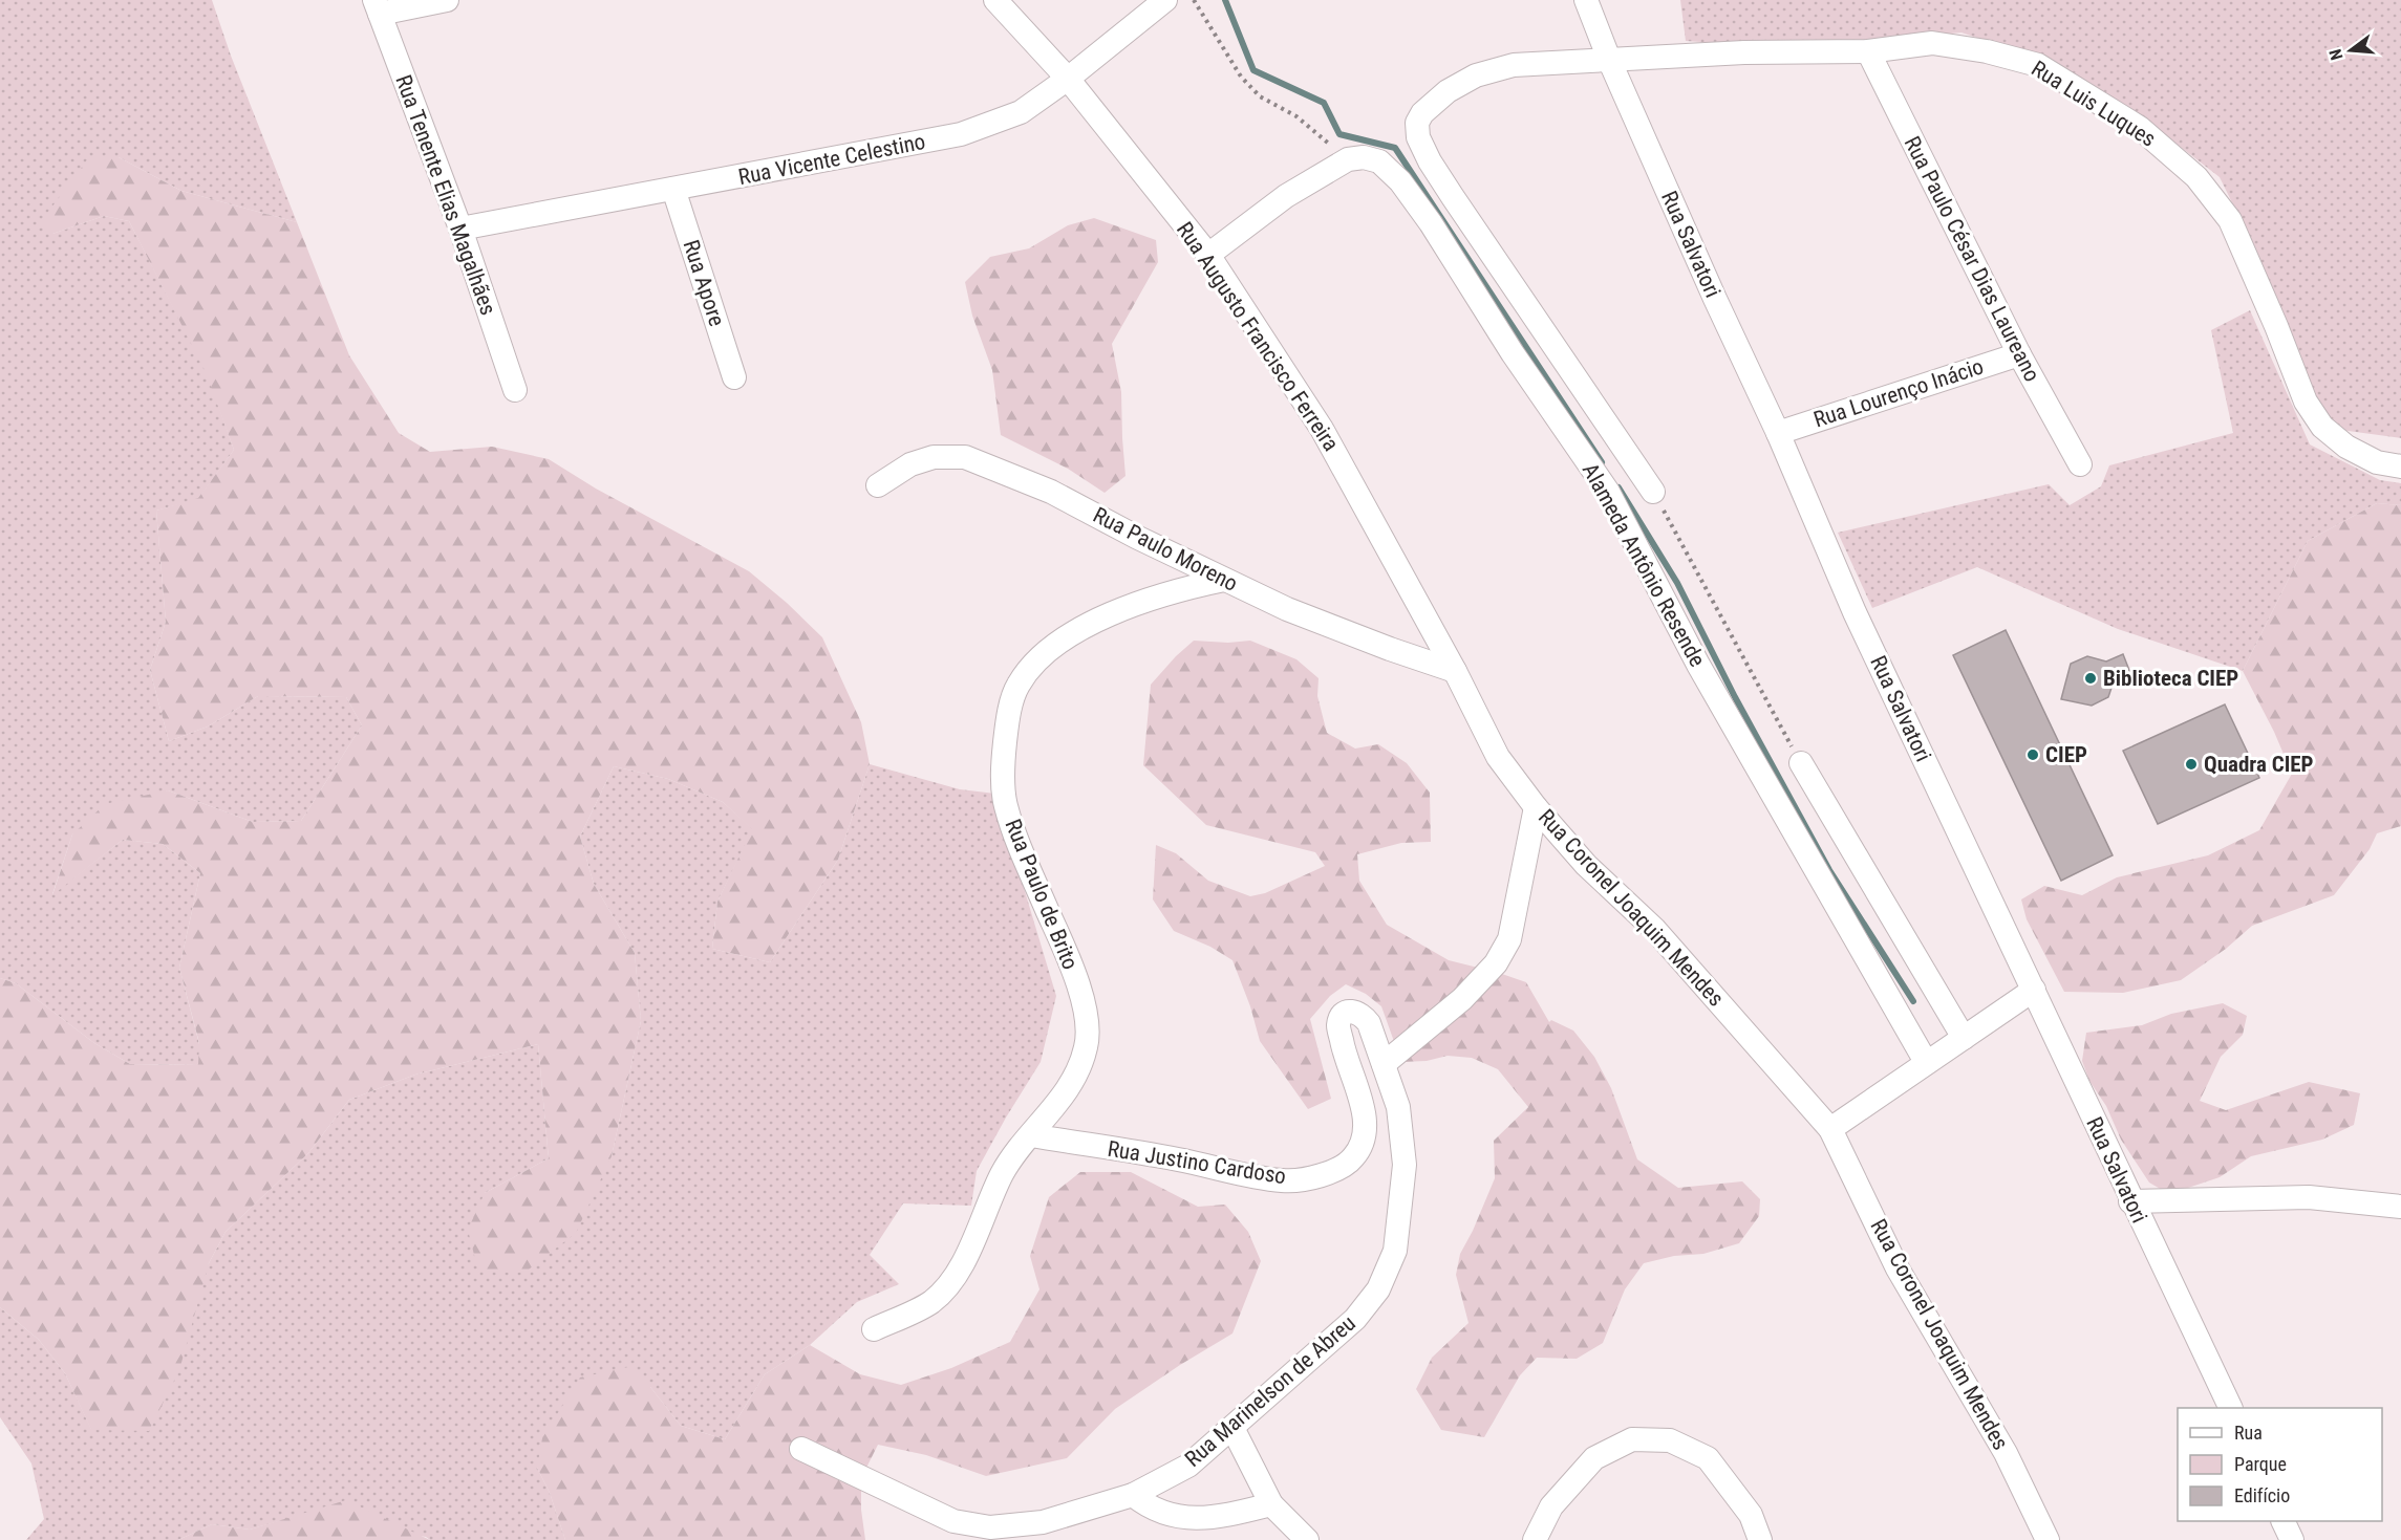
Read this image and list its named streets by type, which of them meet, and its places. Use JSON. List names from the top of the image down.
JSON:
{
  "streets": {
    "street": [
      "Rua Luis Luques",
      "Rua Vicente Celestino",
      "Rua Tenente Elias Magalhães",
      "Rua Salvatori",
      "Rua Paulo César Dias Laureano",
      "Rua Apore",
      "Rua Augusto Francisco Ferreira",
      "Rua Lourenço Inácio",
      "Rua Paulo Moreno",
      "Alameda Antônio Resende",
      "Rua Paulo de Brito",
      "Rua Coronel Joaquim Mendes",
      "Rua Justino Cardoso",
      "Rua Marinelson de Abreu"
    ]
  },
  "crossings": [
    ["Rua Luis Luques", "Rua Salvatori"],
    ["Rua Luis Luques", "Rua Paulo César Dias Laureano"],
    ["Rua Luis Luques", "Alameda Antônio Resende"],
    ["Rua Vicente Celestino", "Rua Tenente Elias Magalhães"],
    ["Rua Vicente Celestino", "Rua Apore"],
    ["Rua Vicente Celestino", "Rua Augusto Francisco Ferreira"],
    ["Rua Salvatori", "Rua Lourenço Inácio"],
    ["Rua Salvatori", "Alameda Antônio Resende"],
    ["Rua Paulo César Dias Laureano", "Rua Lourenço Inácio"],
    ["Rua Augusto Francisco Ferreira", "Rua Paulo Moreno"],
    ["Rua Augusto Francisco Ferreira", "Rua Coronel Joaquim Mendes"],
    ["Rua Paulo Moreno", "Rua Paulo de Brito"],
    ["Rua Paulo Moreno", "Rua Coronel Joaquim Mendes"],
    ["Rua Paulo de Brito", "Rua Justino Cardoso"],
    ["Rua Justino Cardoso", "Rua Marinelson de Abreu"]
  ],
  "places": ["Biblioteca CIEP", "CIEP", "Quadra CIEP"],
  "legend": ["Rua", "Parque", "Edifício"],
  "north": "left"
}
